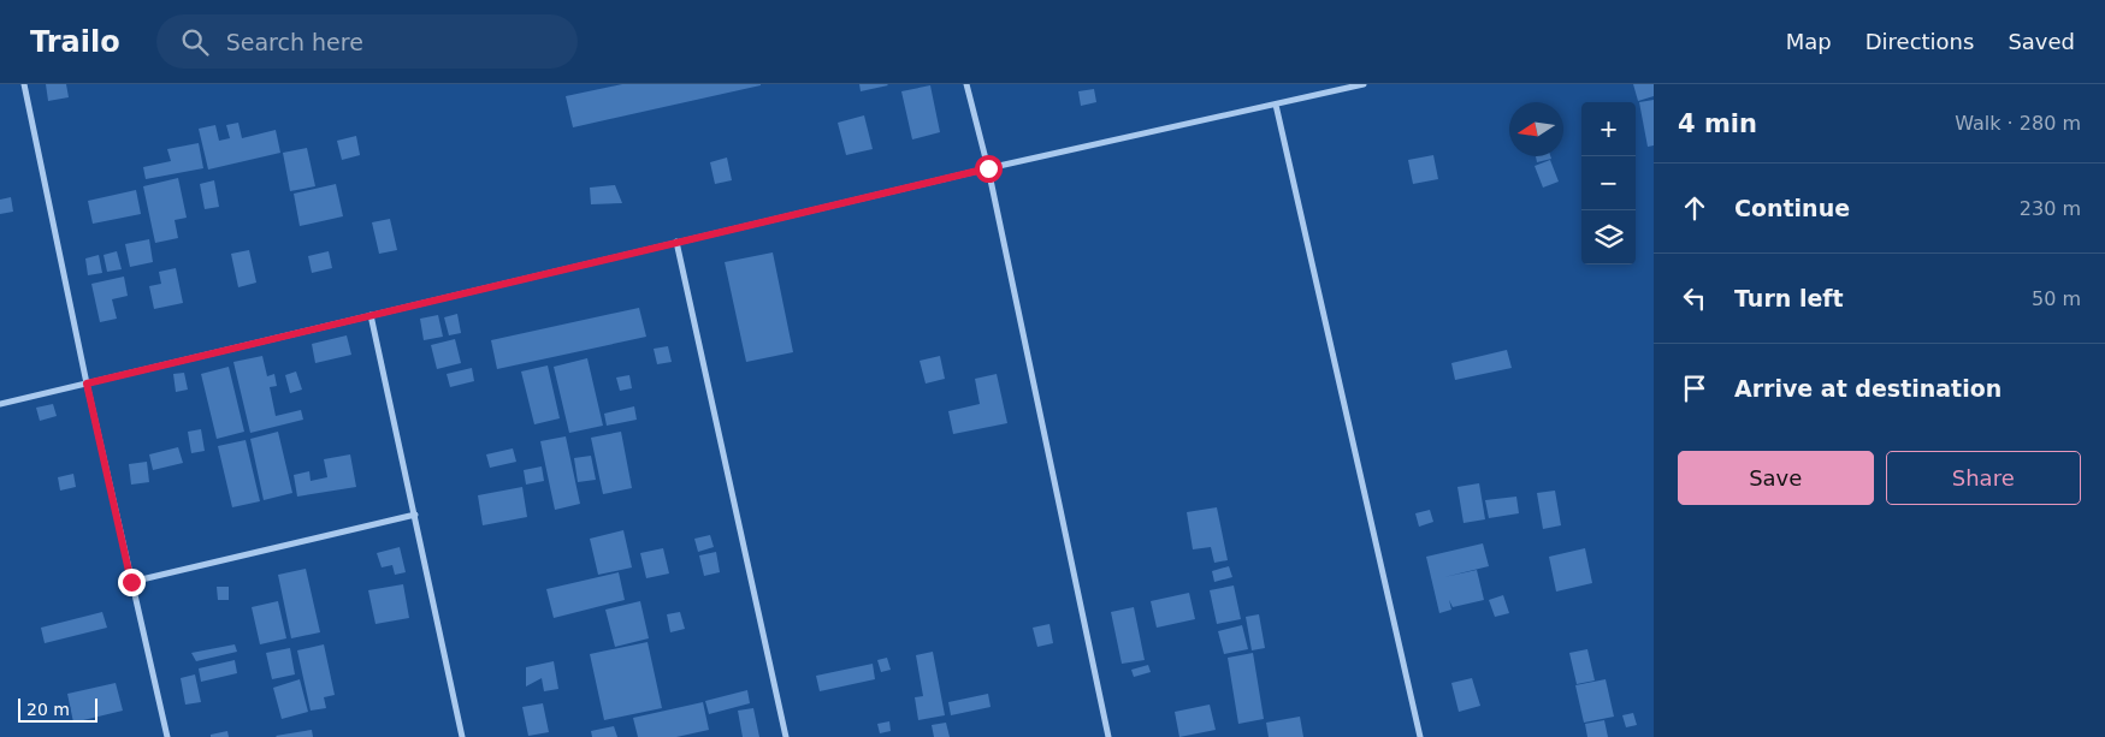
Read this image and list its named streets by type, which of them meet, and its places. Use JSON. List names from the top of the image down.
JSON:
{
  "scale_bar": "20 m",
  "north": "left",
  "page": {
    "header": "Trailo",
    "search": "Search here",
    "nav": ["Map", "Directions", "Saved"],
    "heading": ["4 min", "Walk · 280 m"],
    "map_buttons": ["+", "−"],
    "list": [
      ["Continue", "230 m"],
      ["Turn left", "50 m"],
      "Arrive at destination"
    ],
    "buttons": ["Save", "Share"],
    "scale": "20 m"
  }
}
